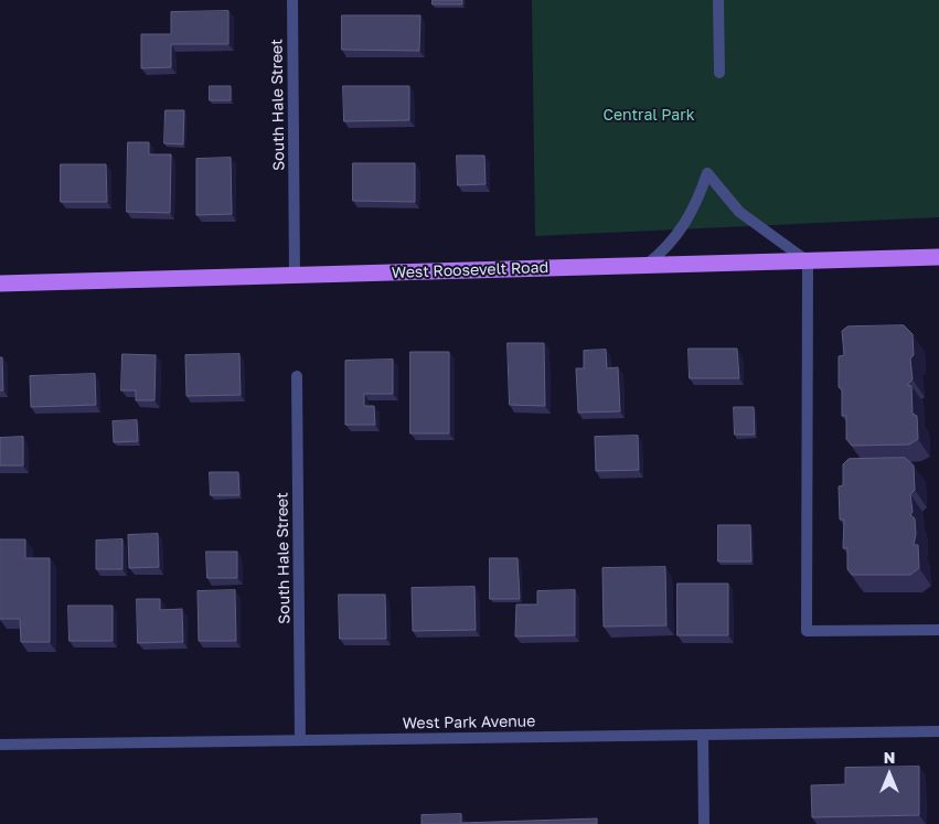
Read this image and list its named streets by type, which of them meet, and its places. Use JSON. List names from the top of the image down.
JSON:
{
  "streets": {
    "main road": ["West Roosevelt Road"],
    "street": ["South Hale Street", "West Park Avenue"]
  },
  "crossings": [
    ["South Hale Street", "West Roosevelt Road"],
    ["South Hale Street", "West Park Avenue"]
  ],
  "parks": ["Central Park"],
  "north": "top"
}
